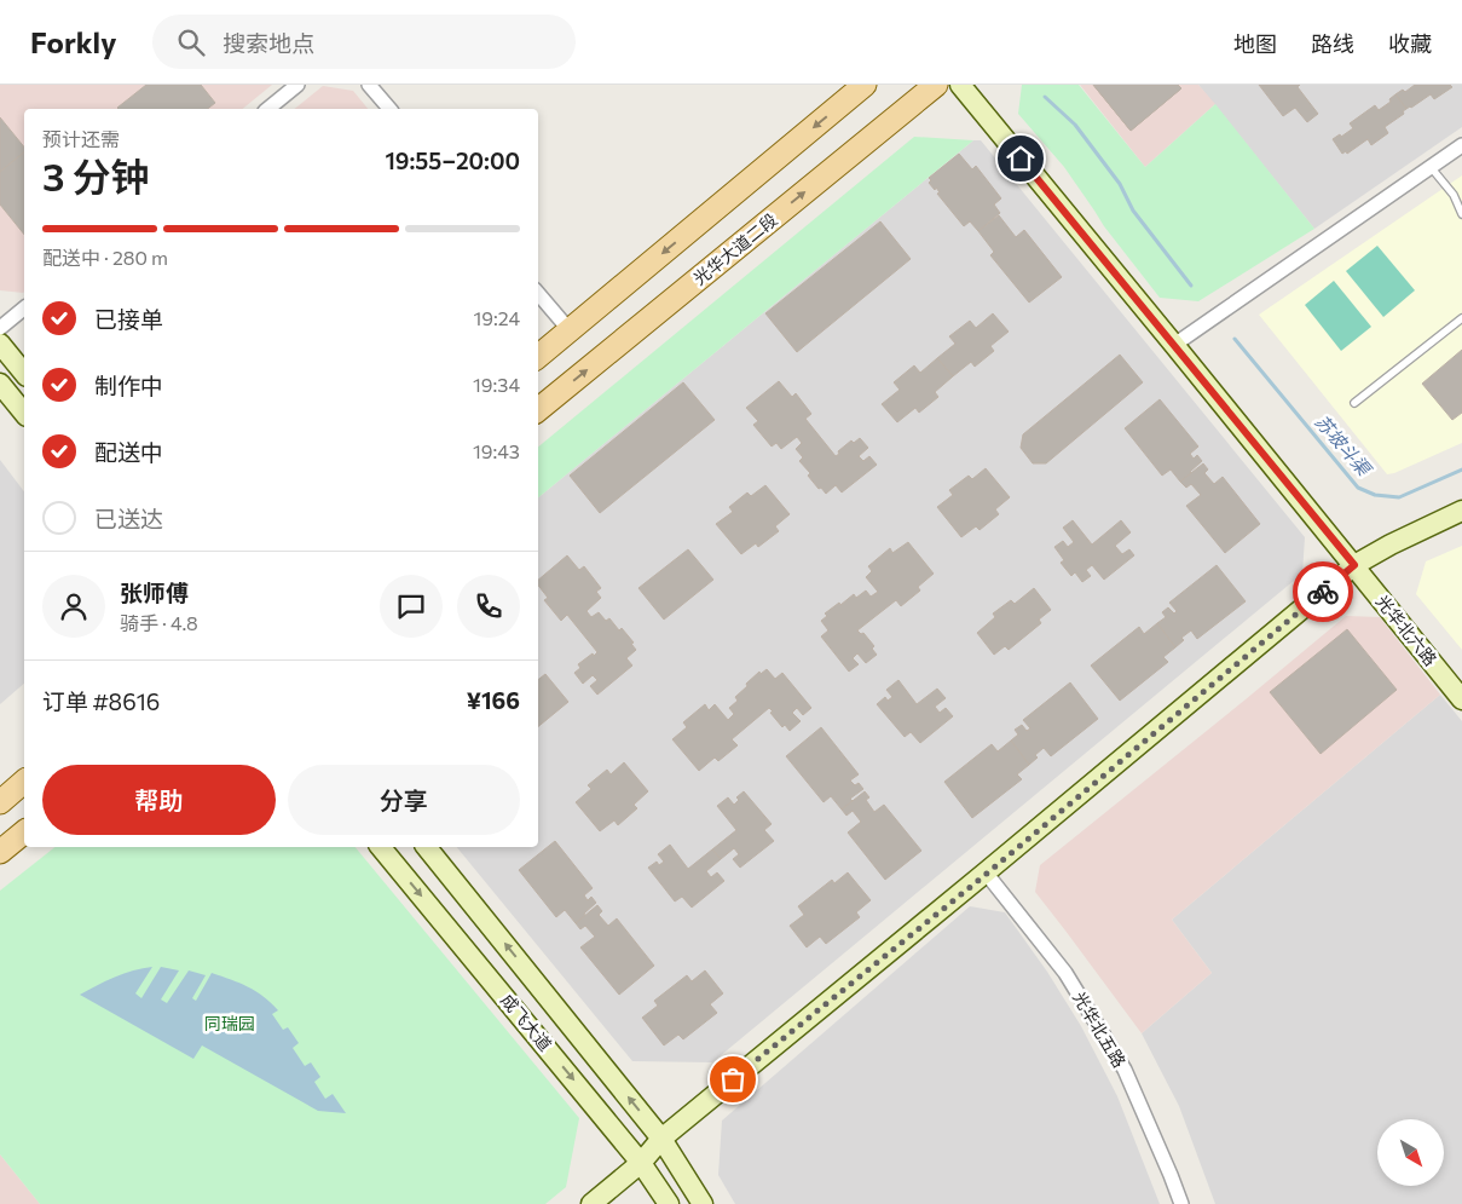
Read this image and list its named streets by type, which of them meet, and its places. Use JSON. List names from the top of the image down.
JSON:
{
  "streets": {
    "main road": ["光华大道二段"],
    "street": ["光华北六路", "成飞大道", "光华北五路"]
  },
  "water": ["苏坡斗渠"],
  "parks": ["同瑞园"],
  "north": "bottom right",
  "page": {
    "header": "Forkly",
    "search": "搜索地点",
    "nav": ["地图", "路线", "收藏"],
    "heading": ["3 分钟", "预计还需", "19:55–20:00"],
    "panel": [
      "张师傅",
      "骑手 · 4.8",
      "订单 #8616",
      "¥166"
    ],
    "bar": "配送中 · 280 m",
    "list": [
      ["已接单", "19:24"],
      ["制作中", "19:34"],
      ["配送中", "19:43"],
      "已送达"
    ],
    "buttons": ["帮助", "分享"]
  }
}
